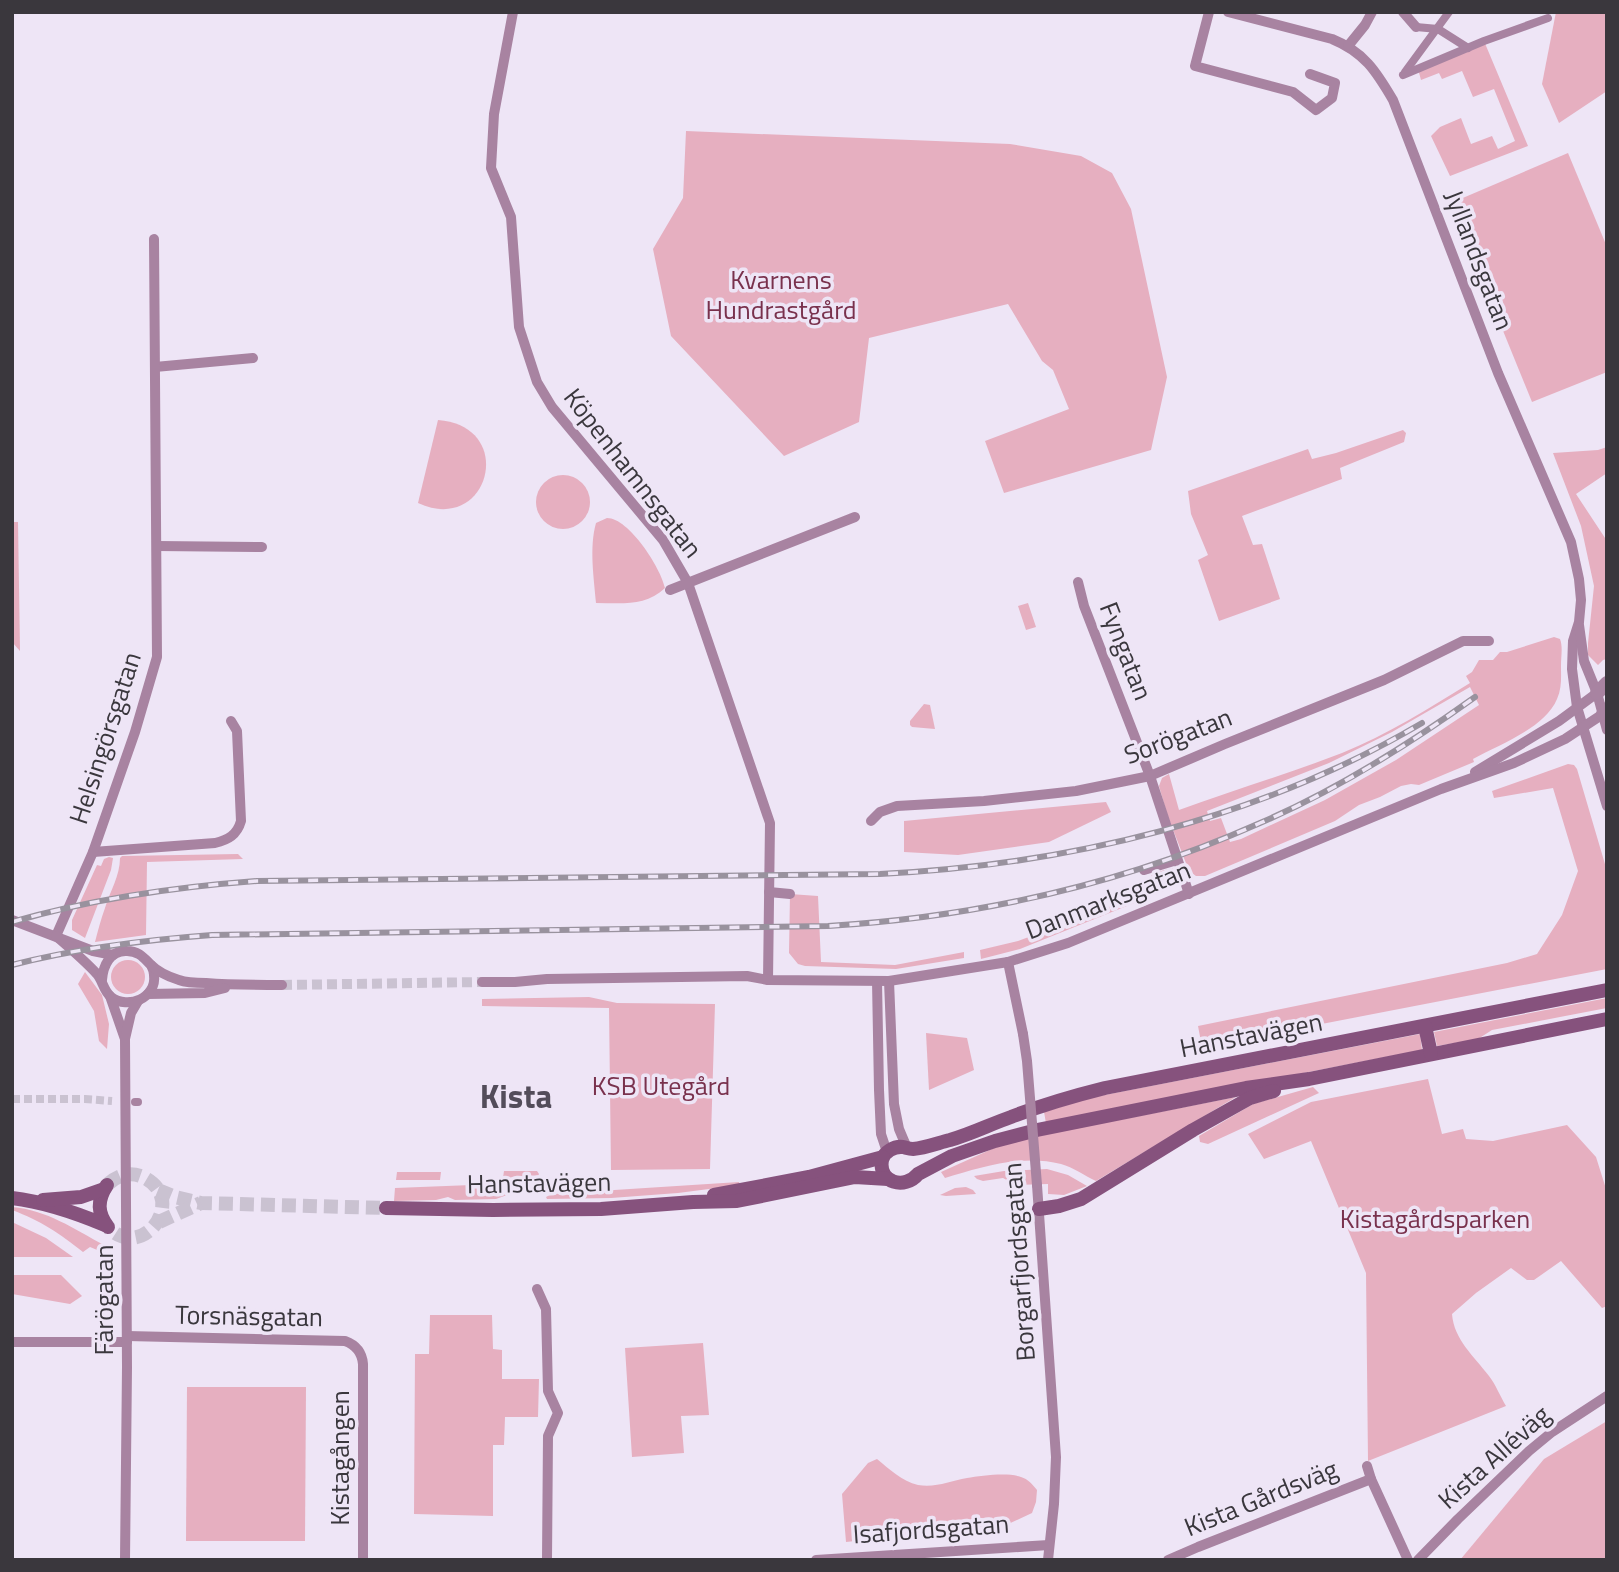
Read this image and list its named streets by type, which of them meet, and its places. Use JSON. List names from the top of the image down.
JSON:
{
  "streets": {
    "main road": ["Hanstavägen"],
    "street": [
      "Jyllandsgatan",
      "Köpenhamnsgatan",
      "Fyngatan",
      "Sorögatan",
      "Helsingörsgatan",
      "Danmarksgatan",
      "Borgarfjordsgatan",
      "Färögatan",
      "Torsnäsgatan",
      "Kista Alléväg",
      "Kistagången",
      "Kista Gårdsväg",
      "Isafjordsgatan"
    ]
  },
  "crossings": [
    ["Jyllandsgatan", "Danmarksgatan"],
    ["Köpenhamnsgatan", "Danmarksgatan"],
    ["Fyngatan", "Sorögatan"],
    ["Fyngatan", "Danmarksgatan"],
    ["Danmarksgatan", "Borgarfjordsgatan"],
    ["Borgarfjordsgatan", "Isafjordsgatan"],
    ["Färögatan", "Torsnäsgatan"],
    ["Torsnäsgatan", "Kistagången"]
  ],
  "districts": ["Kista"],
  "parks": ["Kvarnens Hundrastgård", "KSB Utegård", "Kistagårdsparken"]
}
